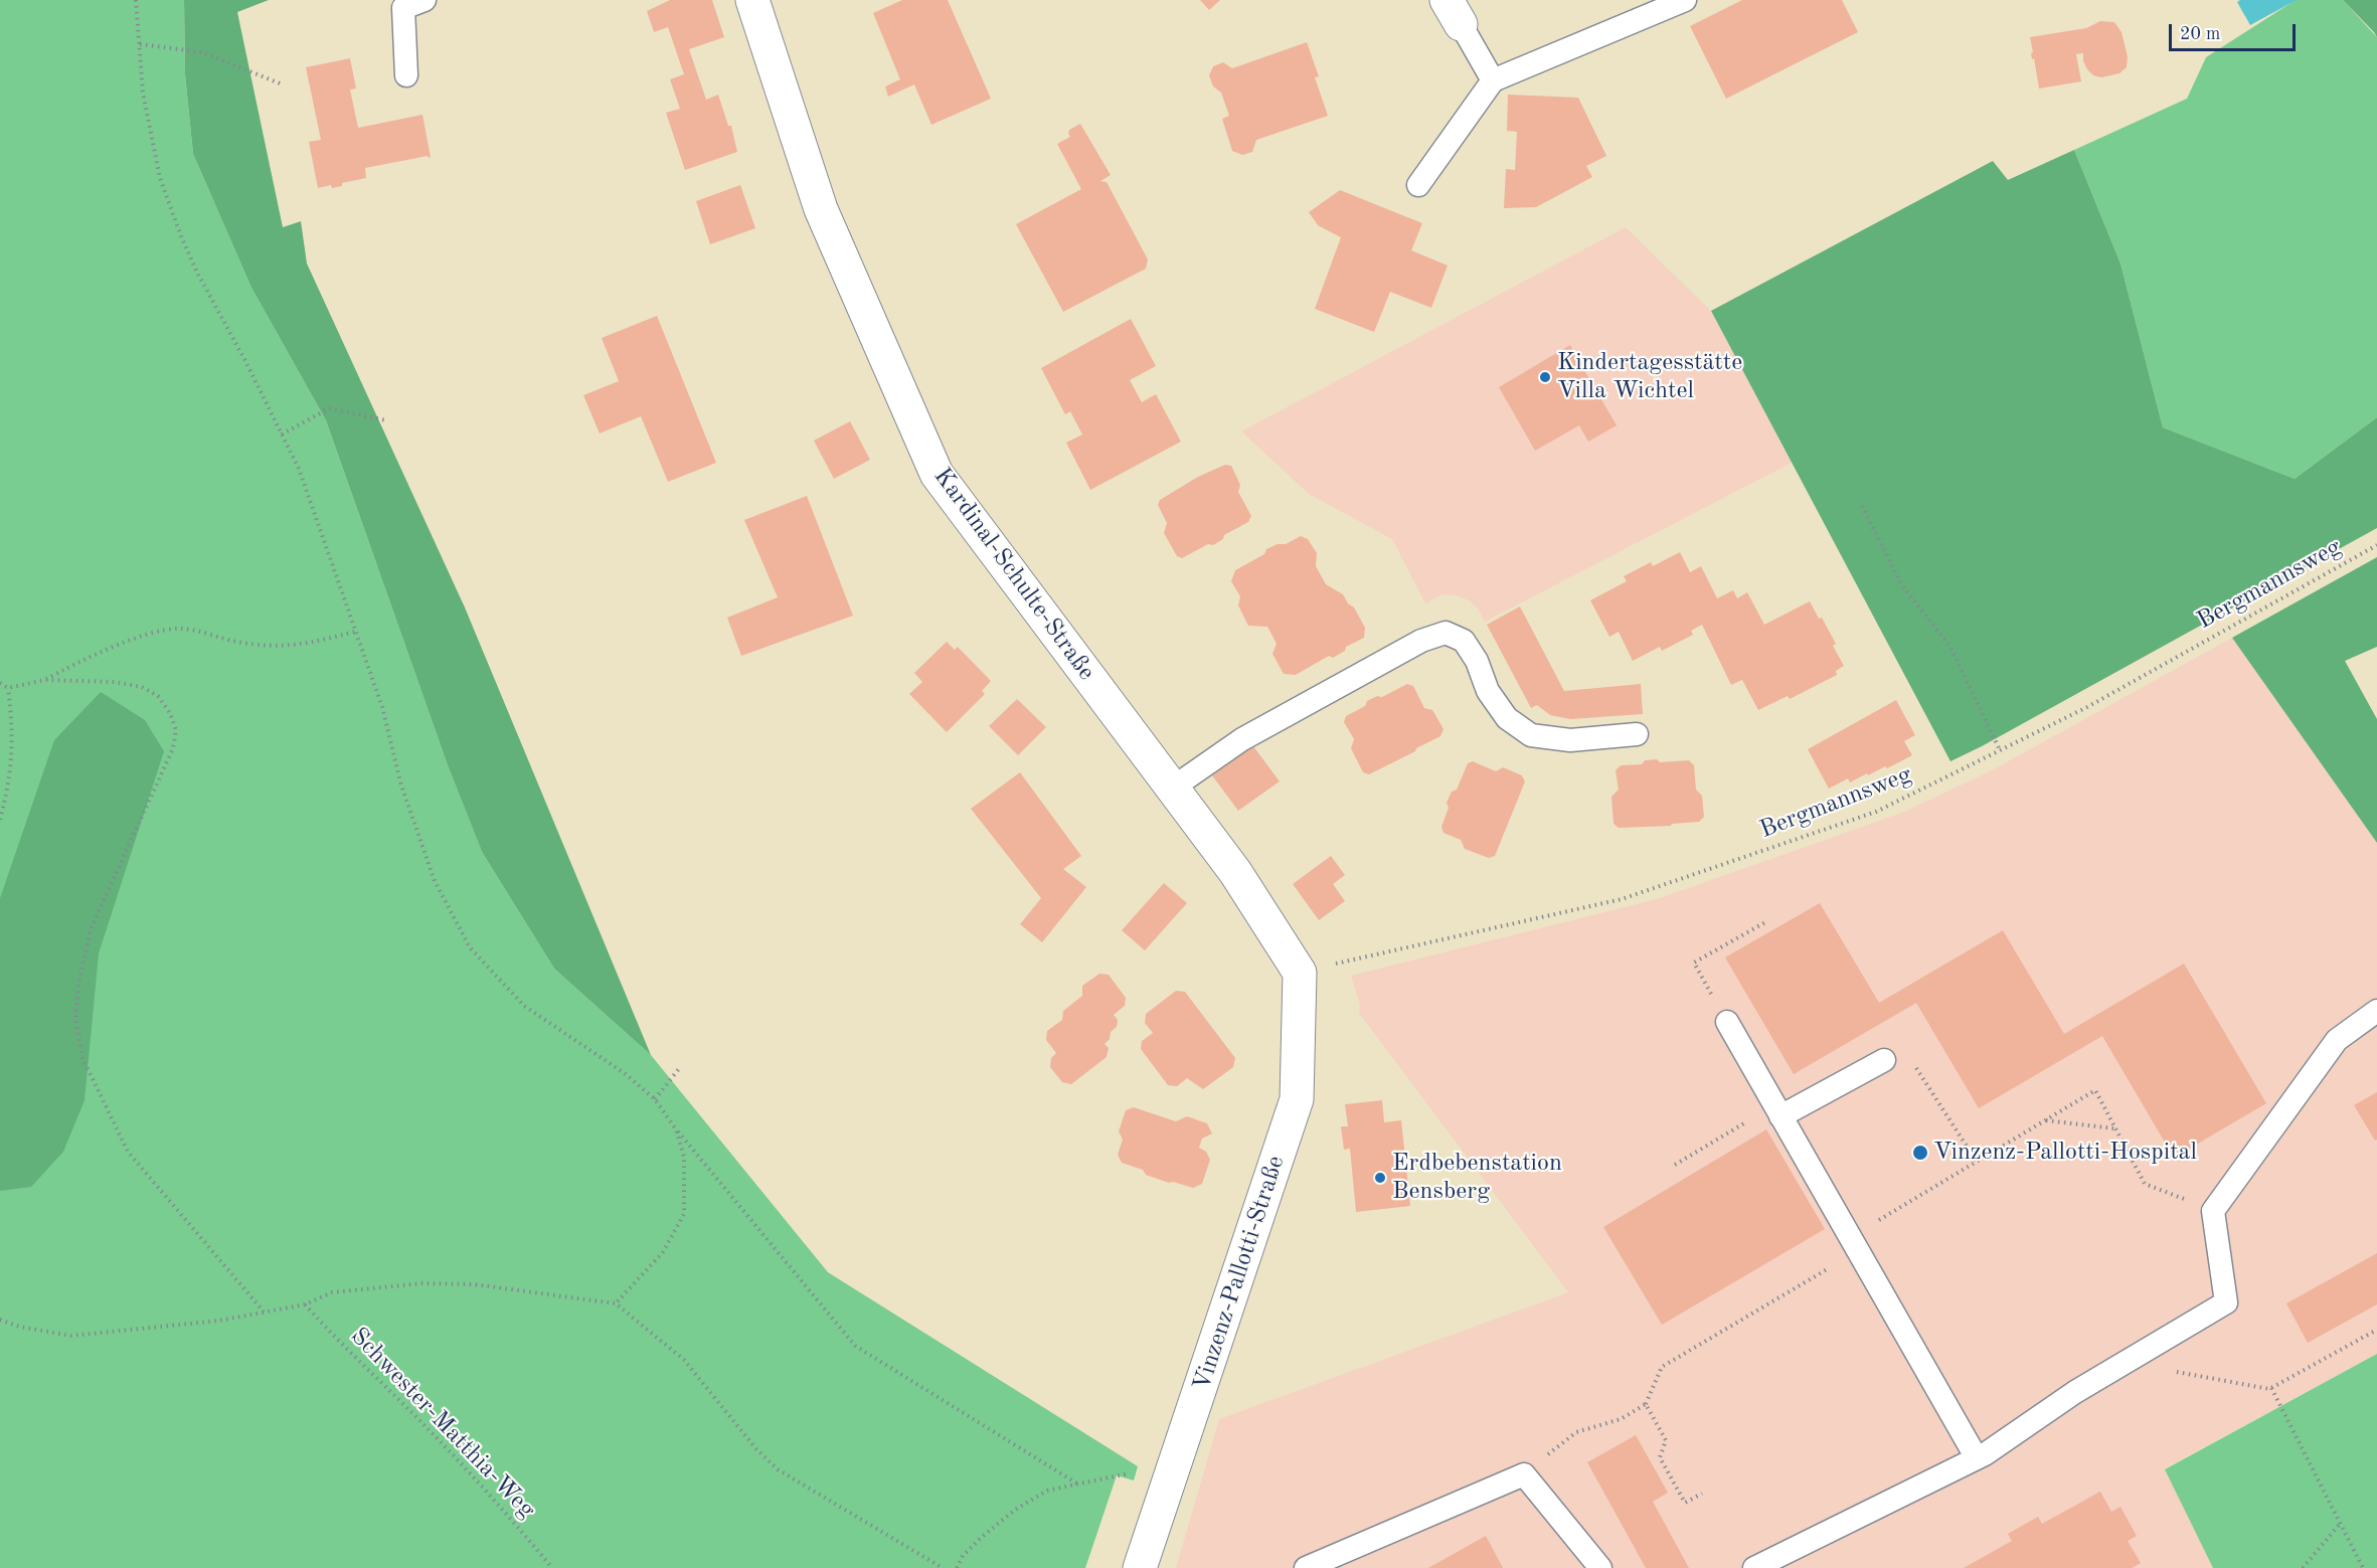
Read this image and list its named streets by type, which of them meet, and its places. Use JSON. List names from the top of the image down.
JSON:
{
  "streets": {
    "street": ["Kardinal-Schulte-Straße", "Vinzenz-Pallotti-Straße"],
    "path": ["Bergmannsweg", "Schwester-Matthia-Weg"]
  },
  "crossings": [
    ["Kardinal-Schulte-Straße", "Bergmannsweg"],
    ["Kardinal-Schulte-Straße", "Vinzenz-Pallotti-Straße"],
    ["Bergmannsweg", "Vinzenz-Pallotti-Straße"]
  ],
  "places": ["Kindertagesstätte Villa Wichtel", "Vinzenz-Pallotti-Hospital", "Erdbebenstation Bensberg"],
  "scale_bar": "20 m"
}
